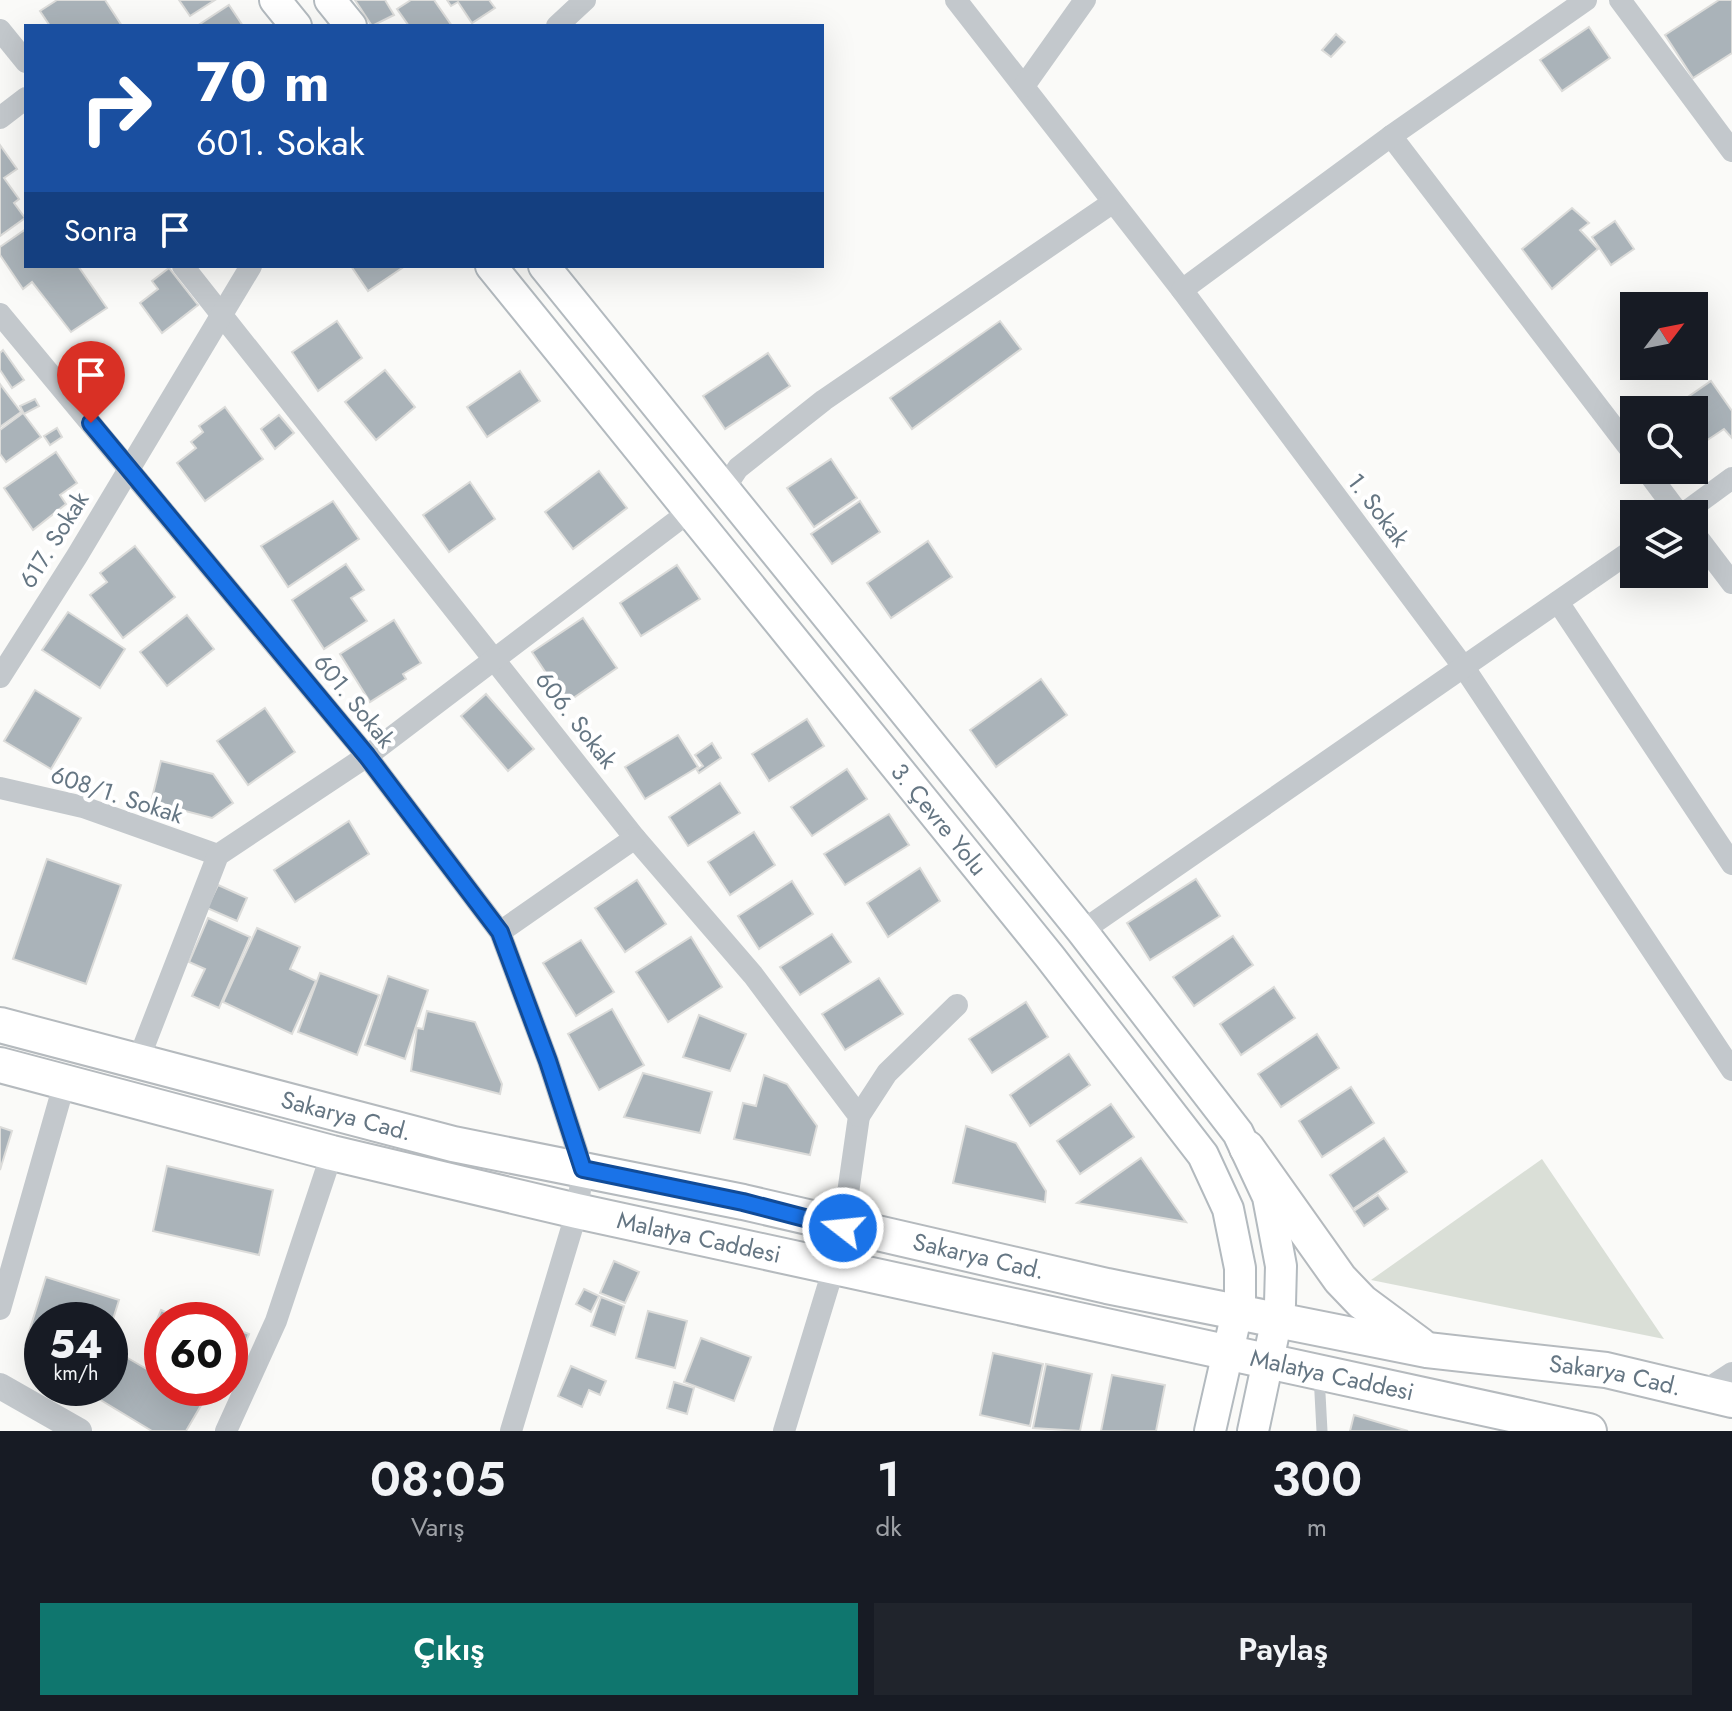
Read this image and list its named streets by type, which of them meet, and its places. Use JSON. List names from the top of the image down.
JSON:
{
  "streets": {
    "main road": ["3. Çevre Yolu", "Sakarya Cad.", "Malatya Caddesi"],
    "street": [
      "1. Sokak",
      "617. Sokak",
      "601. Sokak",
      "606. Sokak",
      "608/1. Sokak"
    ]
  },
  "crossings": [
    ["617. Sokak", "601. Sokak"],
    ["617. Sokak", "606. Sokak"],
    ["601. Sokak", "Sakarya Cad."],
    ["3. Çevre Yolu", "Sakarya Cad."],
    ["3. Çevre Yolu", "Malatya Caddesi"]
  ],
  "north": "top right",
  "page": {
    "turn": ["70 m", "601. Sokak"],
    "then": "Sonra",
    "speed": "54 km/h",
    "limit": "60",
    "eta": [
      "08:05",
      "Varış",
      "1",
      "dk",
      "300",
      "m"
    ],
    "buttons": ["Çıkış", "Paylaş"]
  }
}
